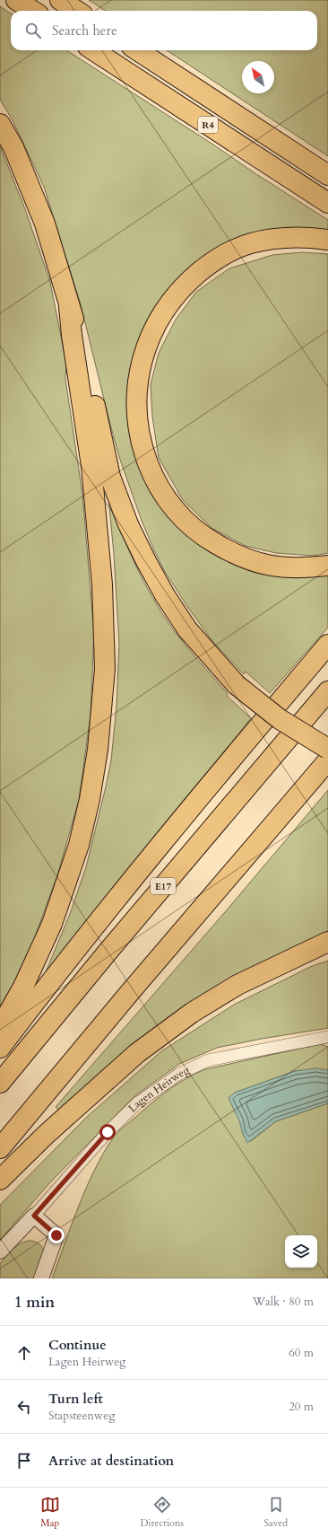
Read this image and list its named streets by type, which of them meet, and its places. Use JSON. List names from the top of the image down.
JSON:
{
  "streets": {
    "highway": ["R4", "E17"],
    "street": ["Lagen Heirweg"]
  },
  "north": "top left",
  "page": {
    "search": "Search here",
    "heading": ["1 min", "Walk · 80 m"],
    "list": [
      ["Continue", "Lagen Heirweg", "60 m"],
      ["Turn left", "Stapsteenweg", "20 m"],
      "Arrive at destination"
    ],
    "nav": ["Map", "Directions", "Saved"]
  }
}
